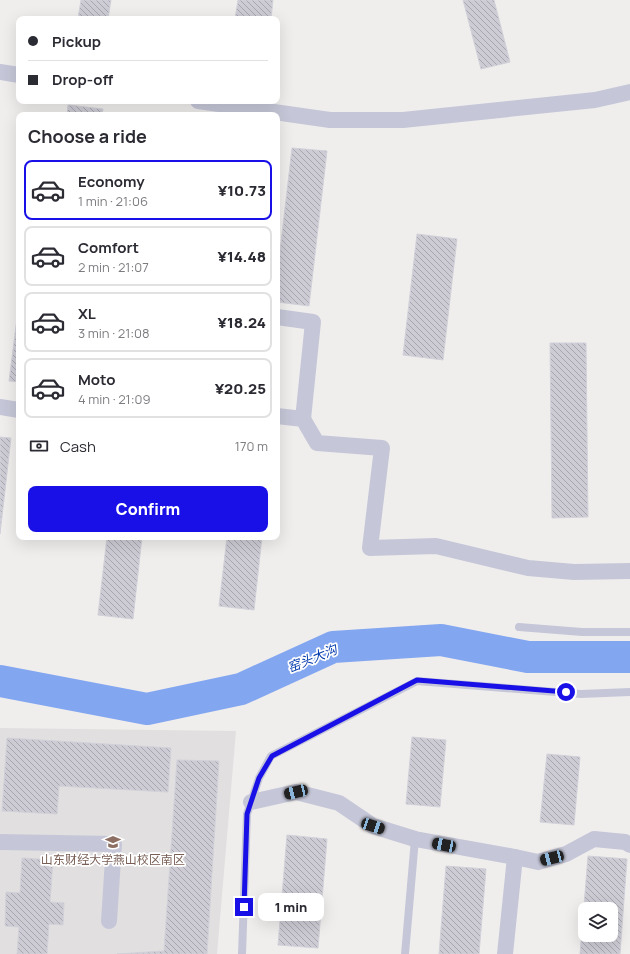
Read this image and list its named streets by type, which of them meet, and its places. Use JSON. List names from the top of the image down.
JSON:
{
  "water": ["窑头大沟"],
  "places": {
    "school or university": ["山东财经大学燕山校区南区"]
  },
  "page": {
    "banner": ["Pickup", "Drop-off"],
    "heading": "Choose a ride",
    "list": [
      {
        "name": "Economy",
        "note": "1 min · 21:06",
        "value": "¥10.73"
      },
      {
        "name": "Comfort",
        "note": "2 min · 21:07",
        "value": "¥14.48"
      },
      {
        "name": "XL",
        "note": "3 min · 21:08",
        "value": "¥18.24"
      },
      {
        "name": "Moto",
        "note": "4 min · 21:09",
        "value": "¥20.25"
      }
    ],
    "pay": ["Cash", "170 m"],
    "buttons": "Confirm",
    "bubble": "1 min"
  }
}
